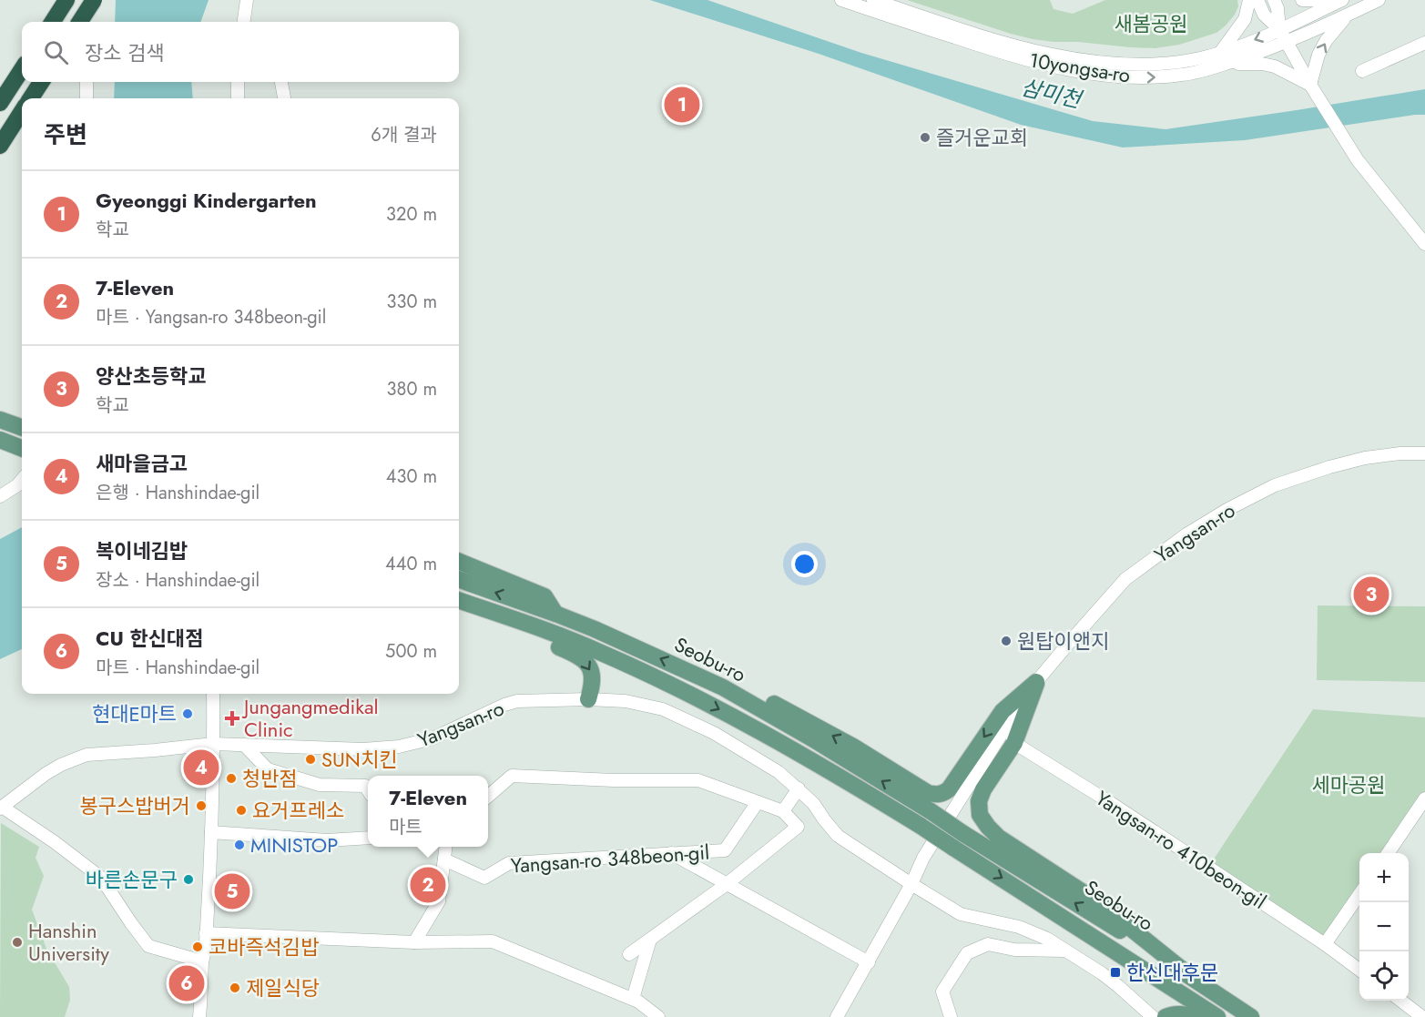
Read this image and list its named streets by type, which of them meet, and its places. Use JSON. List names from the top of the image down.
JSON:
{
  "streets": {
    "main road": ["Seobu-ro"],
    "street": [
      "10yongsa-ro",
      "Yangsan-ro",
      "Yangsan-ro 410beon-gil",
      "Yangsan-ro 348beon-gil"
    ]
  },
  "water": ["삼미천"],
  "parks": ["새봄공원", "세마공원"],
  "places": {
    "other": [
      "즐거운교회",
      "원탑이앤지",
      "현대E마트",
      "SUN치킨",
      "청반점",
      "봉구스밥버거",
      "요거프레소",
      "MINISTOP",
      "바른손문구",
      "Hanshin University",
      "코바즉석김밥",
      "제일식당"
    ],
    "health": ["Jungangmedikal Clinic"],
    "transit": ["한신대후문"]
  },
  "page": {
    "search": "장소 검색",
    "pins": [
      "1",
      "3",
      "4",
      "2",
      "5",
      "6"
    ],
    "heading": ["주변", "6개 결과"],
    "list": [
      {
        "mark": "1",
        "name": "Gyeonggi Kindergarten",
        "note": "학교",
        "value": "320 m"
      },
      {
        "mark": "2",
        "name": "7-Eleven",
        "note": "마트 · Yangsan-ro 348beon-gil",
        "value": "330 m"
      },
      {
        "mark": "3",
        "name": "양산초등학교",
        "note": "학교",
        "value": "380 m"
      },
      {
        "mark": "4",
        "name": "새마을금고",
        "note": "은행 · Hanshindae-gil",
        "value": "430 m"
      },
      {
        "mark": "5",
        "name": "복이네김밥",
        "note": "장소 · Hanshindae-gil",
        "value": "440 m"
      },
      {
        "mark": "6",
        "name": "CU 한신대점",
        "note": "마트 · Hanshindae-gil",
        "value": "500 m"
      }
    ],
    "popup": ["7-Eleven", "마트"],
    "map_buttons": ["+", "−"]
  }
}
